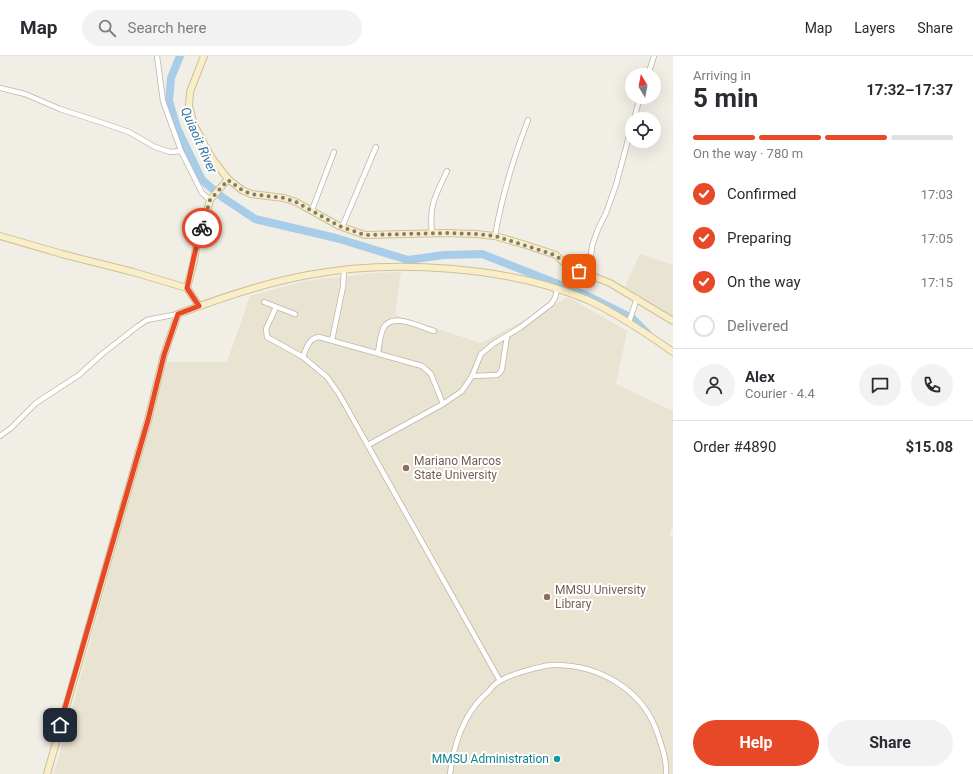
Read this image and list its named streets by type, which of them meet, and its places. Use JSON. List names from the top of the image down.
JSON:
{
  "water": ["Quiaoit River"],
  "places": ["Mariano Marcos State University", "MMSU University Library", "MMSU Administration"],
  "north": "top",
  "page": {
    "header": "Map",
    "search": "Search here",
    "nav": ["Map", "Layers", "Share"],
    "heading": ["5 min", "Arriving in", "17:32–17:37"],
    "panel": [
      "Alex",
      "Courier · 4.4",
      "Order #4890",
      "$15.08"
    ],
    "bar": "On the way · 780 m",
    "list": [
      ["Confirmed", "17:03"],
      ["Preparing", "17:05"],
      ["On the way", "17:15"],
      "Delivered"
    ],
    "buttons": ["Help", "Share"]
  }
}
